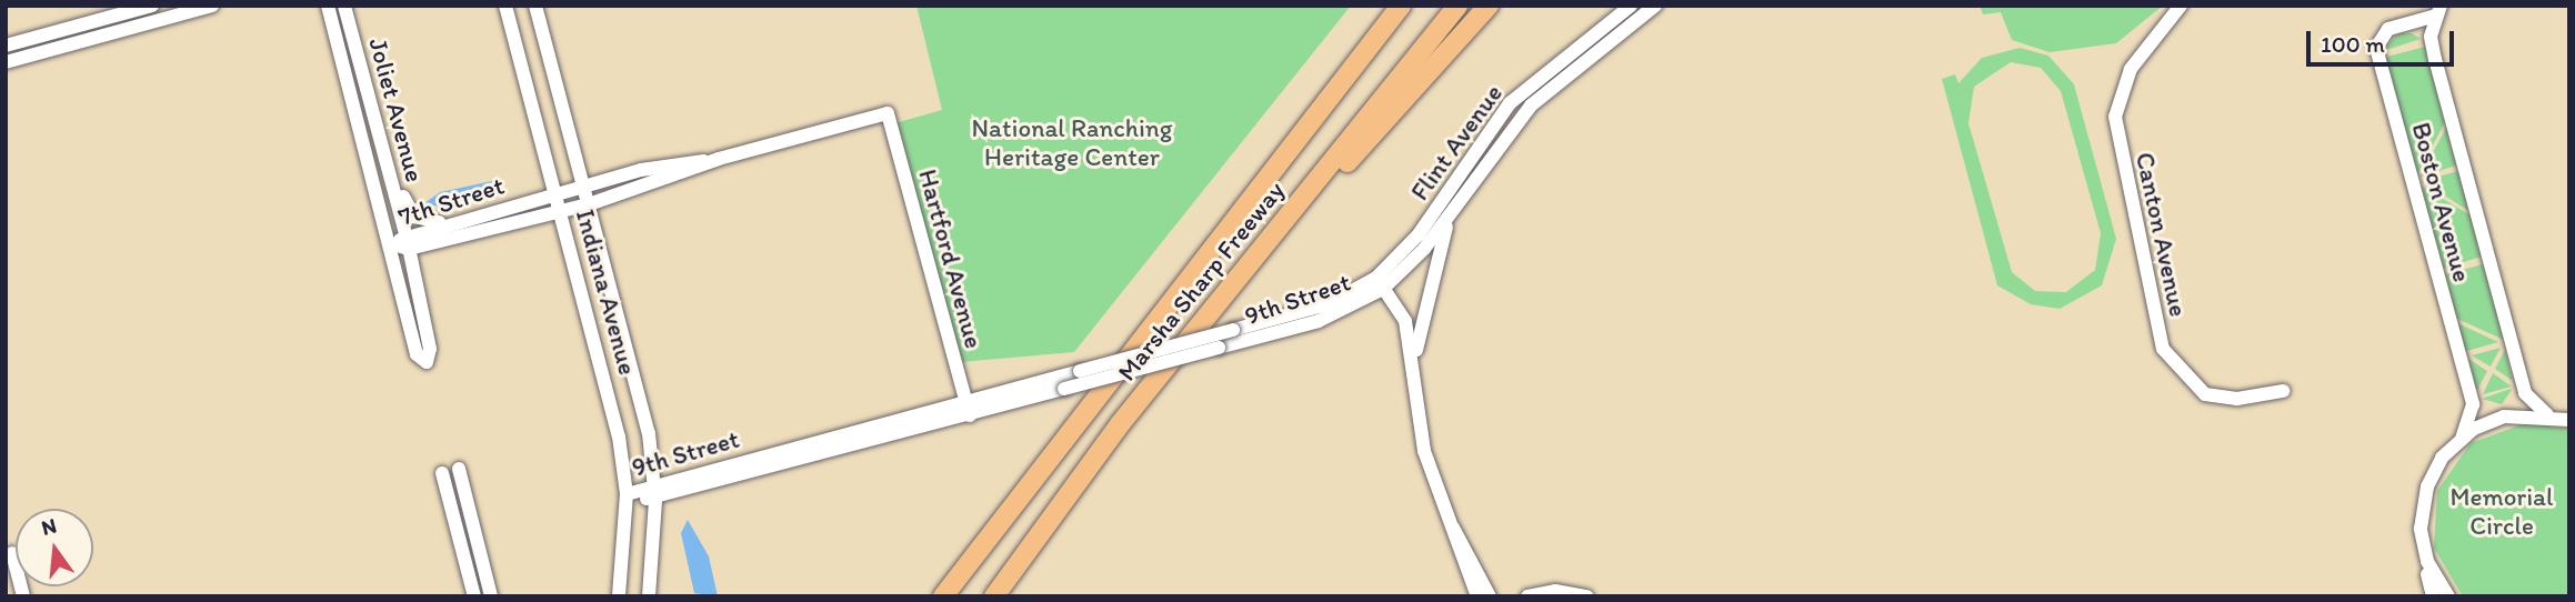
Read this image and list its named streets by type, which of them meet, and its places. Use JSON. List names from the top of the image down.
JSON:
{
  "streets": {
    "highway": ["Marsha Sharp Freeway"],
    "street": [
      "Joliet Avenue",
      "Flint Avenue",
      "7th Street",
      "Boston Avenue",
      "Canton Avenue",
      "Hartford Avenue",
      "Indiana Avenue",
      "9th Street"
    ]
  },
  "crossings": [
    ["Joliet Avenue", "7th Street"],
    ["Flint Avenue", "9th Street"],
    ["7th Street", "Hartford Avenue"],
    ["7th Street", "Indiana Avenue"],
    ["Hartford Avenue", "9th Street"],
    ["Indiana Avenue", "9th Street"]
  ],
  "parks": ["National Ranching Heritage Center", "Memorial Circle"],
  "scale_bar": "100 m",
  "north": "top"
}
